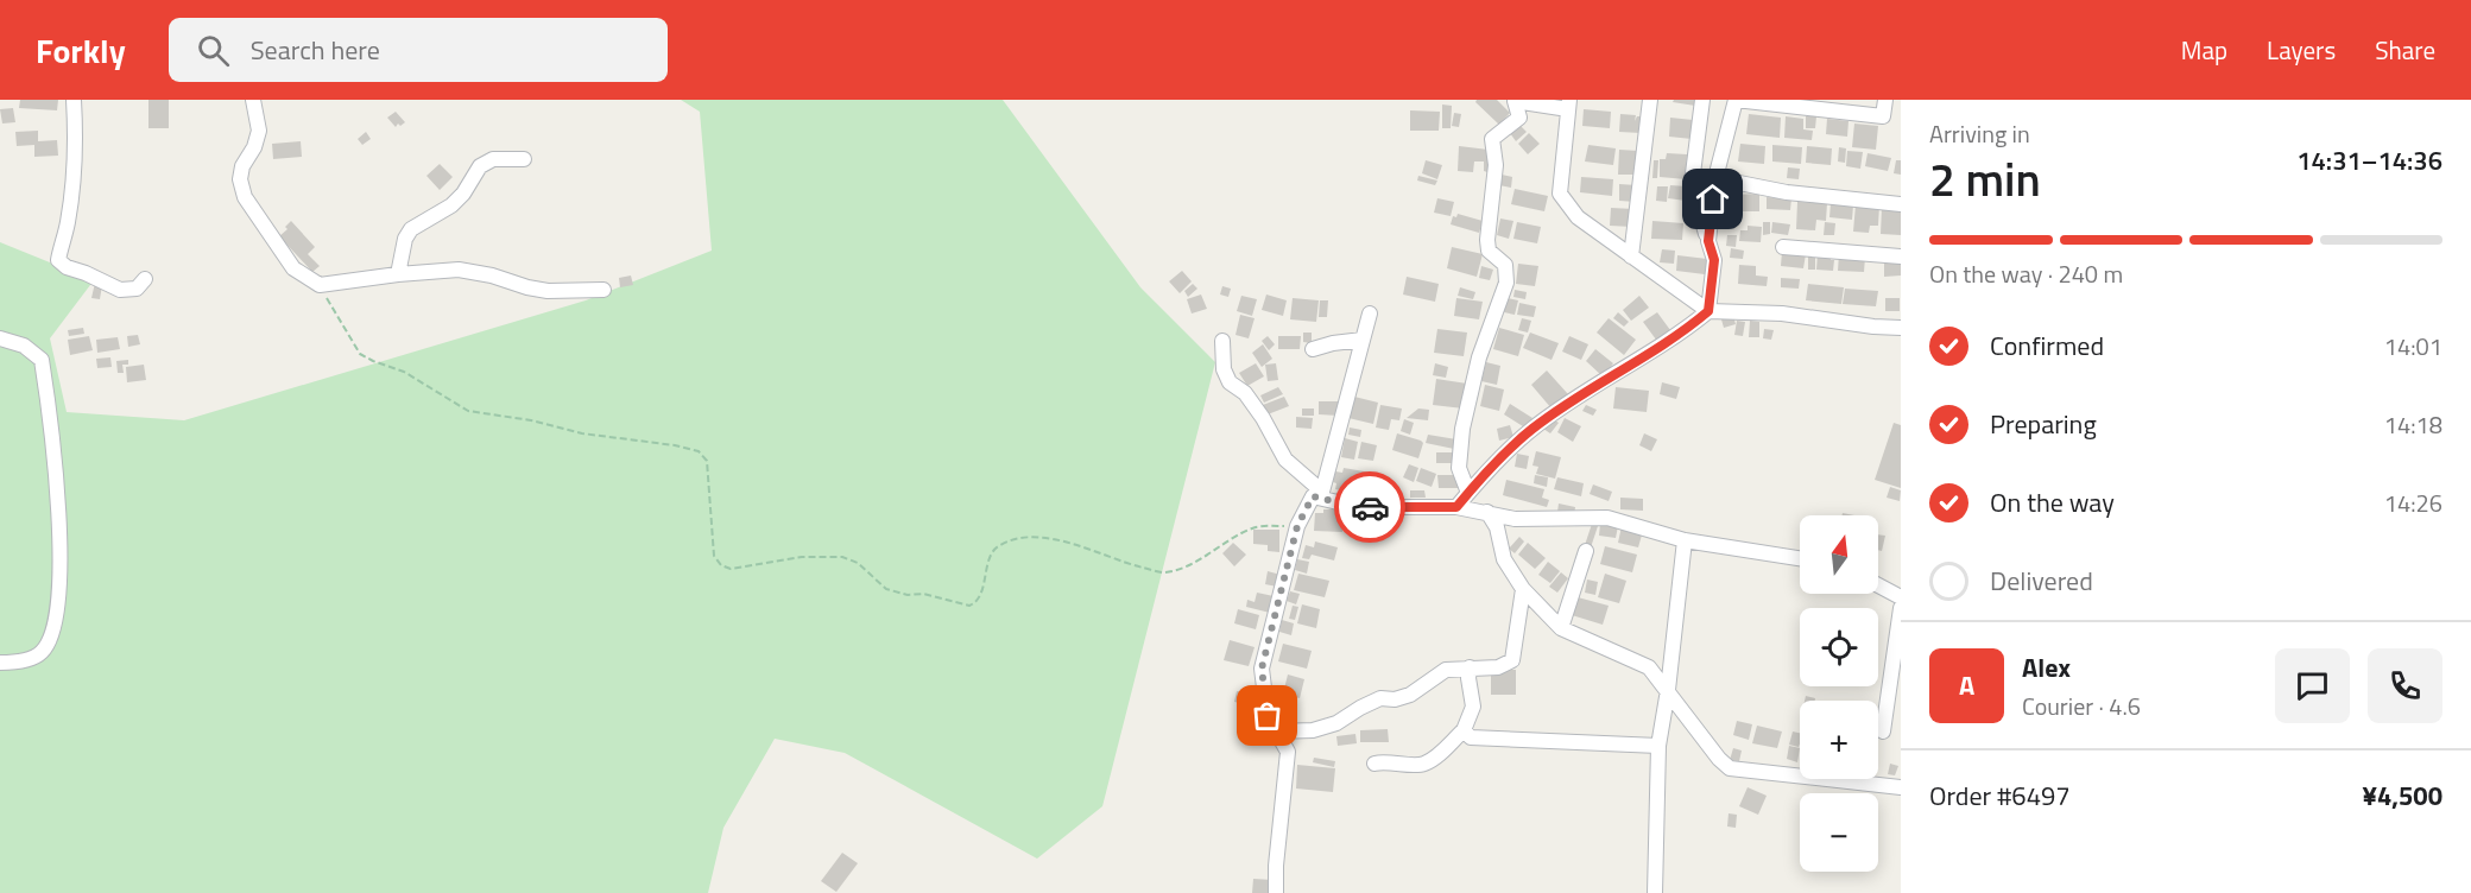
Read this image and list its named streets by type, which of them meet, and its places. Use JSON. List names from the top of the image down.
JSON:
{
  "north": "top",
  "page": {
    "header": "Forkly",
    "search": "Search here",
    "nav": ["Map", "Layers", "Share"],
    "heading": ["2 min", "Arriving in", "14:31–14:36"],
    "panel": [
      "Alex",
      "Courier · 4.6",
      "Order #6497",
      "¥4,500"
    ],
    "bar": "On the way · 240 m",
    "list": [
      ["Confirmed", "14:01"],
      ["Preparing", "14:18"],
      ["On the way", "14:26"],
      "Delivered"
    ],
    "map_buttons": ["+", "−"],
    "round": "A"
  }
}
